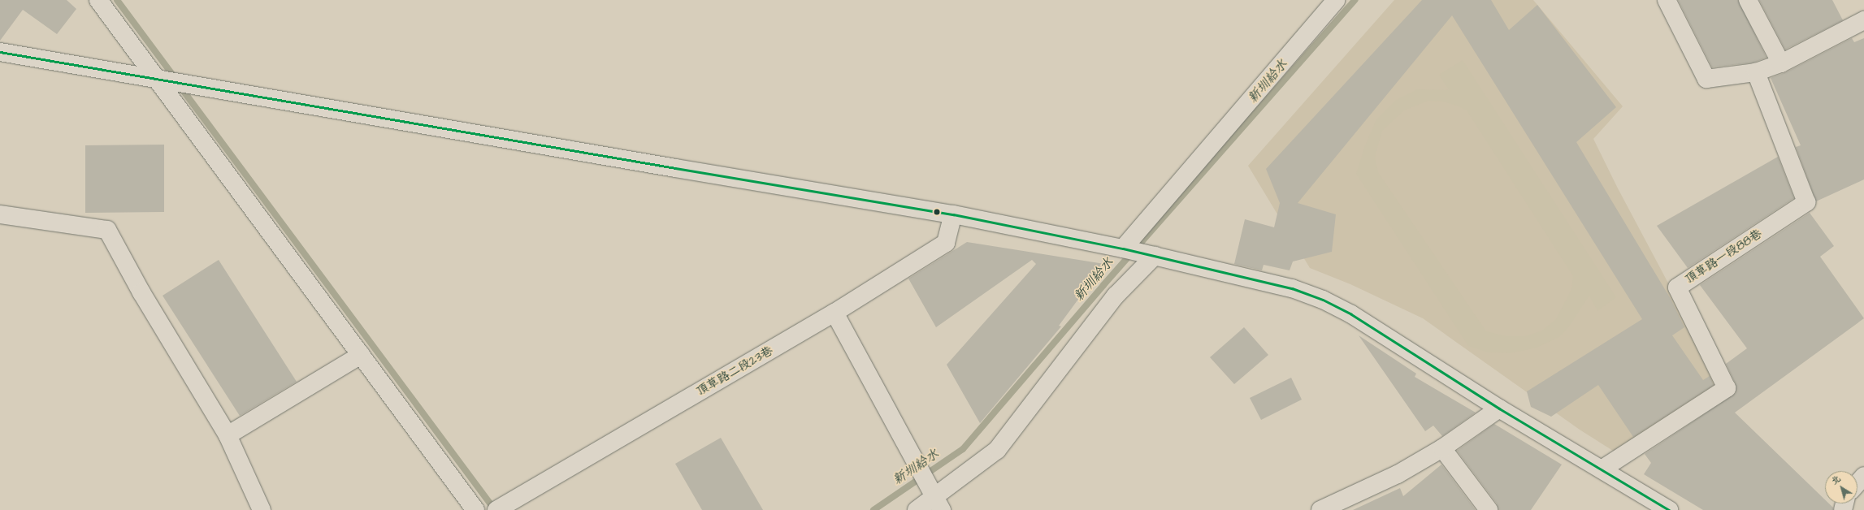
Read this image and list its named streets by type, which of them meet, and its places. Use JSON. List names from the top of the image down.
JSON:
{
  "streets": {
    "street": ["頂草路一段88巷", "頂草路二段23巷"]
  },
  "water": ["新圳給水"],
  "north": "top left"
}
